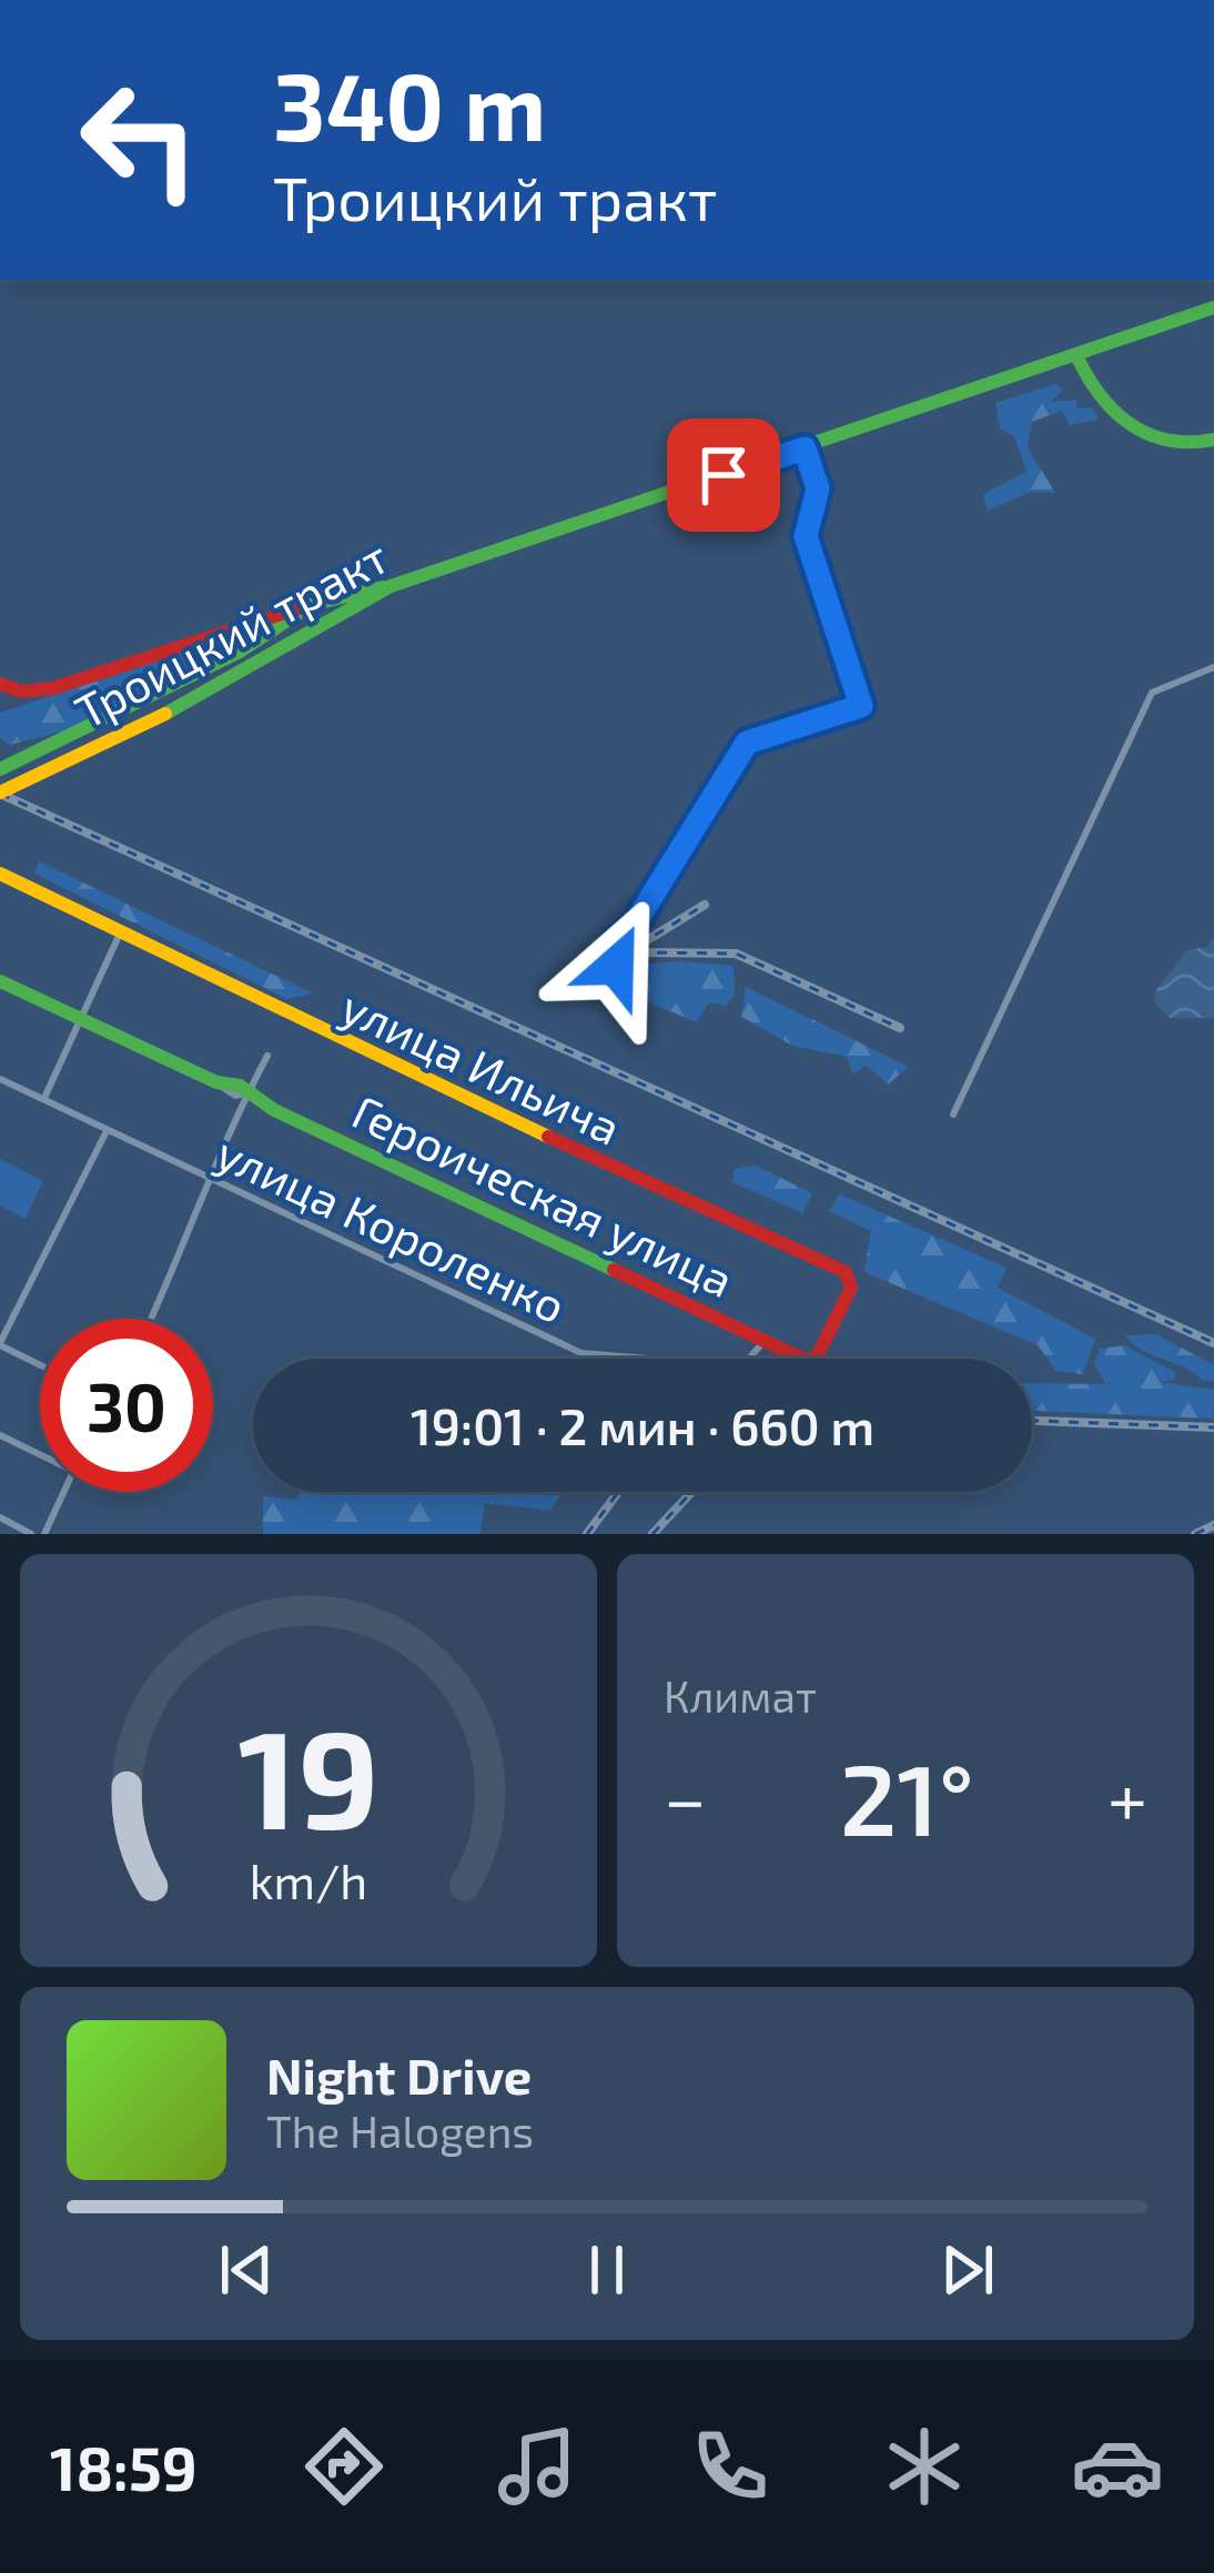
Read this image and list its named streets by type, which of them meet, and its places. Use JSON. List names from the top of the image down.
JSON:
{
  "streets": {
    "street": [
      "Троицкий тракт",
      "улица Ильича",
      "Героическая улица",
      "улица Короленко"
    ]
  },
  "crossings": [
    ["Героическая улица", "улица Короленко"]
  ],
  "page": {
    "turn": ["340 m", "Троицкий тракт"],
    "limit": "30",
    "trip": "19:01 · 2 мин · 660 m",
    "tile": "Климат",
    "heat": ["−", "21°", "+"],
    "song": ["Night Drive", "The Halogens"],
    "tabs": "18:59",
    "gauge": ["19", "km/h"]
  }
}
